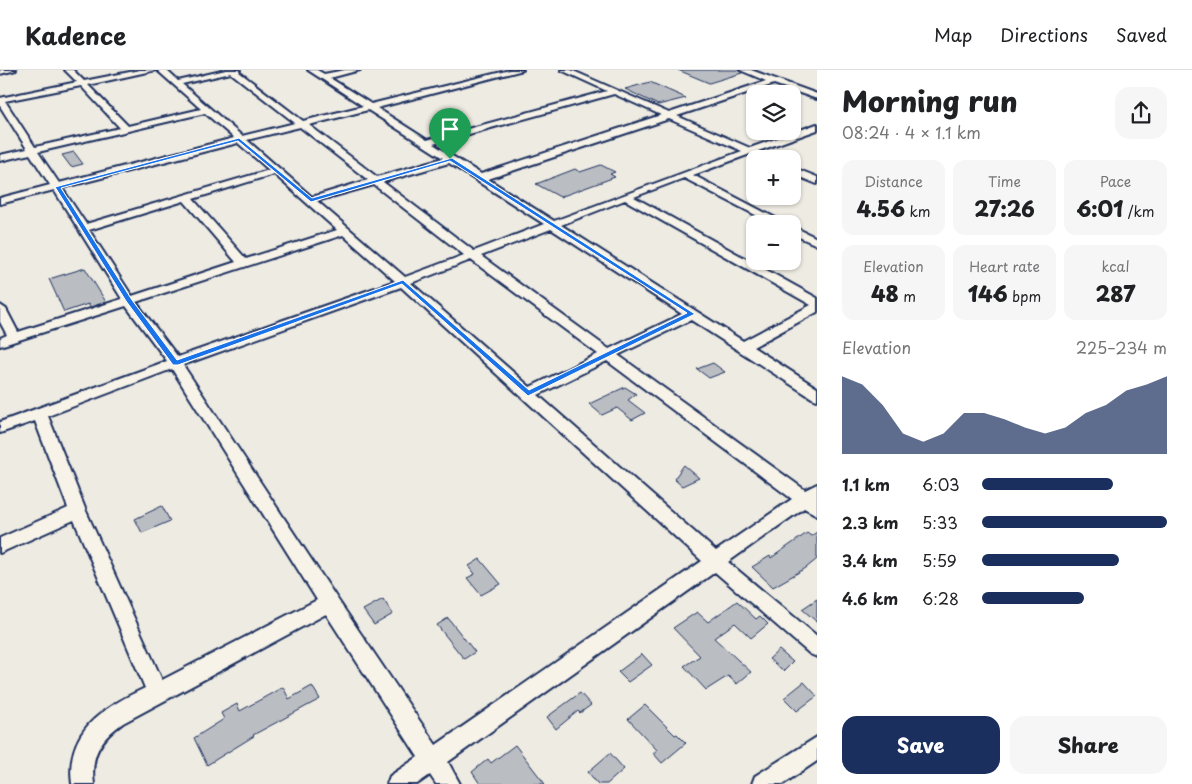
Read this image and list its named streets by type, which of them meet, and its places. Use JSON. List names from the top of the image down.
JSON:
{
  "page": {
    "header": "Kadence",
    "nav": ["Map", "Directions", "Saved"],
    "heading": ["Morning run", "08:24 · 4 × 1.1 km"],
    "map_buttons": ["+", "−"],
    "stats": [
      ["Distance", "4.56 km"],
      ["Time", "27:26"],
      ["Pace", "6:01 /km"],
      ["Elevation", "48 m"],
      ["Heart rate", "146 bpm"],
      ["kcal", "287"]
    ],
    "chart": ["Elevation", "225–234 m"],
    "list": [
      {
        "name": "1.1 km",
        "note": "6:03"
      },
      {
        "name": "2.3 km",
        "note": "5:33"
      },
      {
        "name": "3.4 km",
        "note": "5:59"
      },
      {
        "name": "4.6 km",
        "note": "6:28"
      }
    ],
    "buttons": ["Save", "Share"]
  }
}
